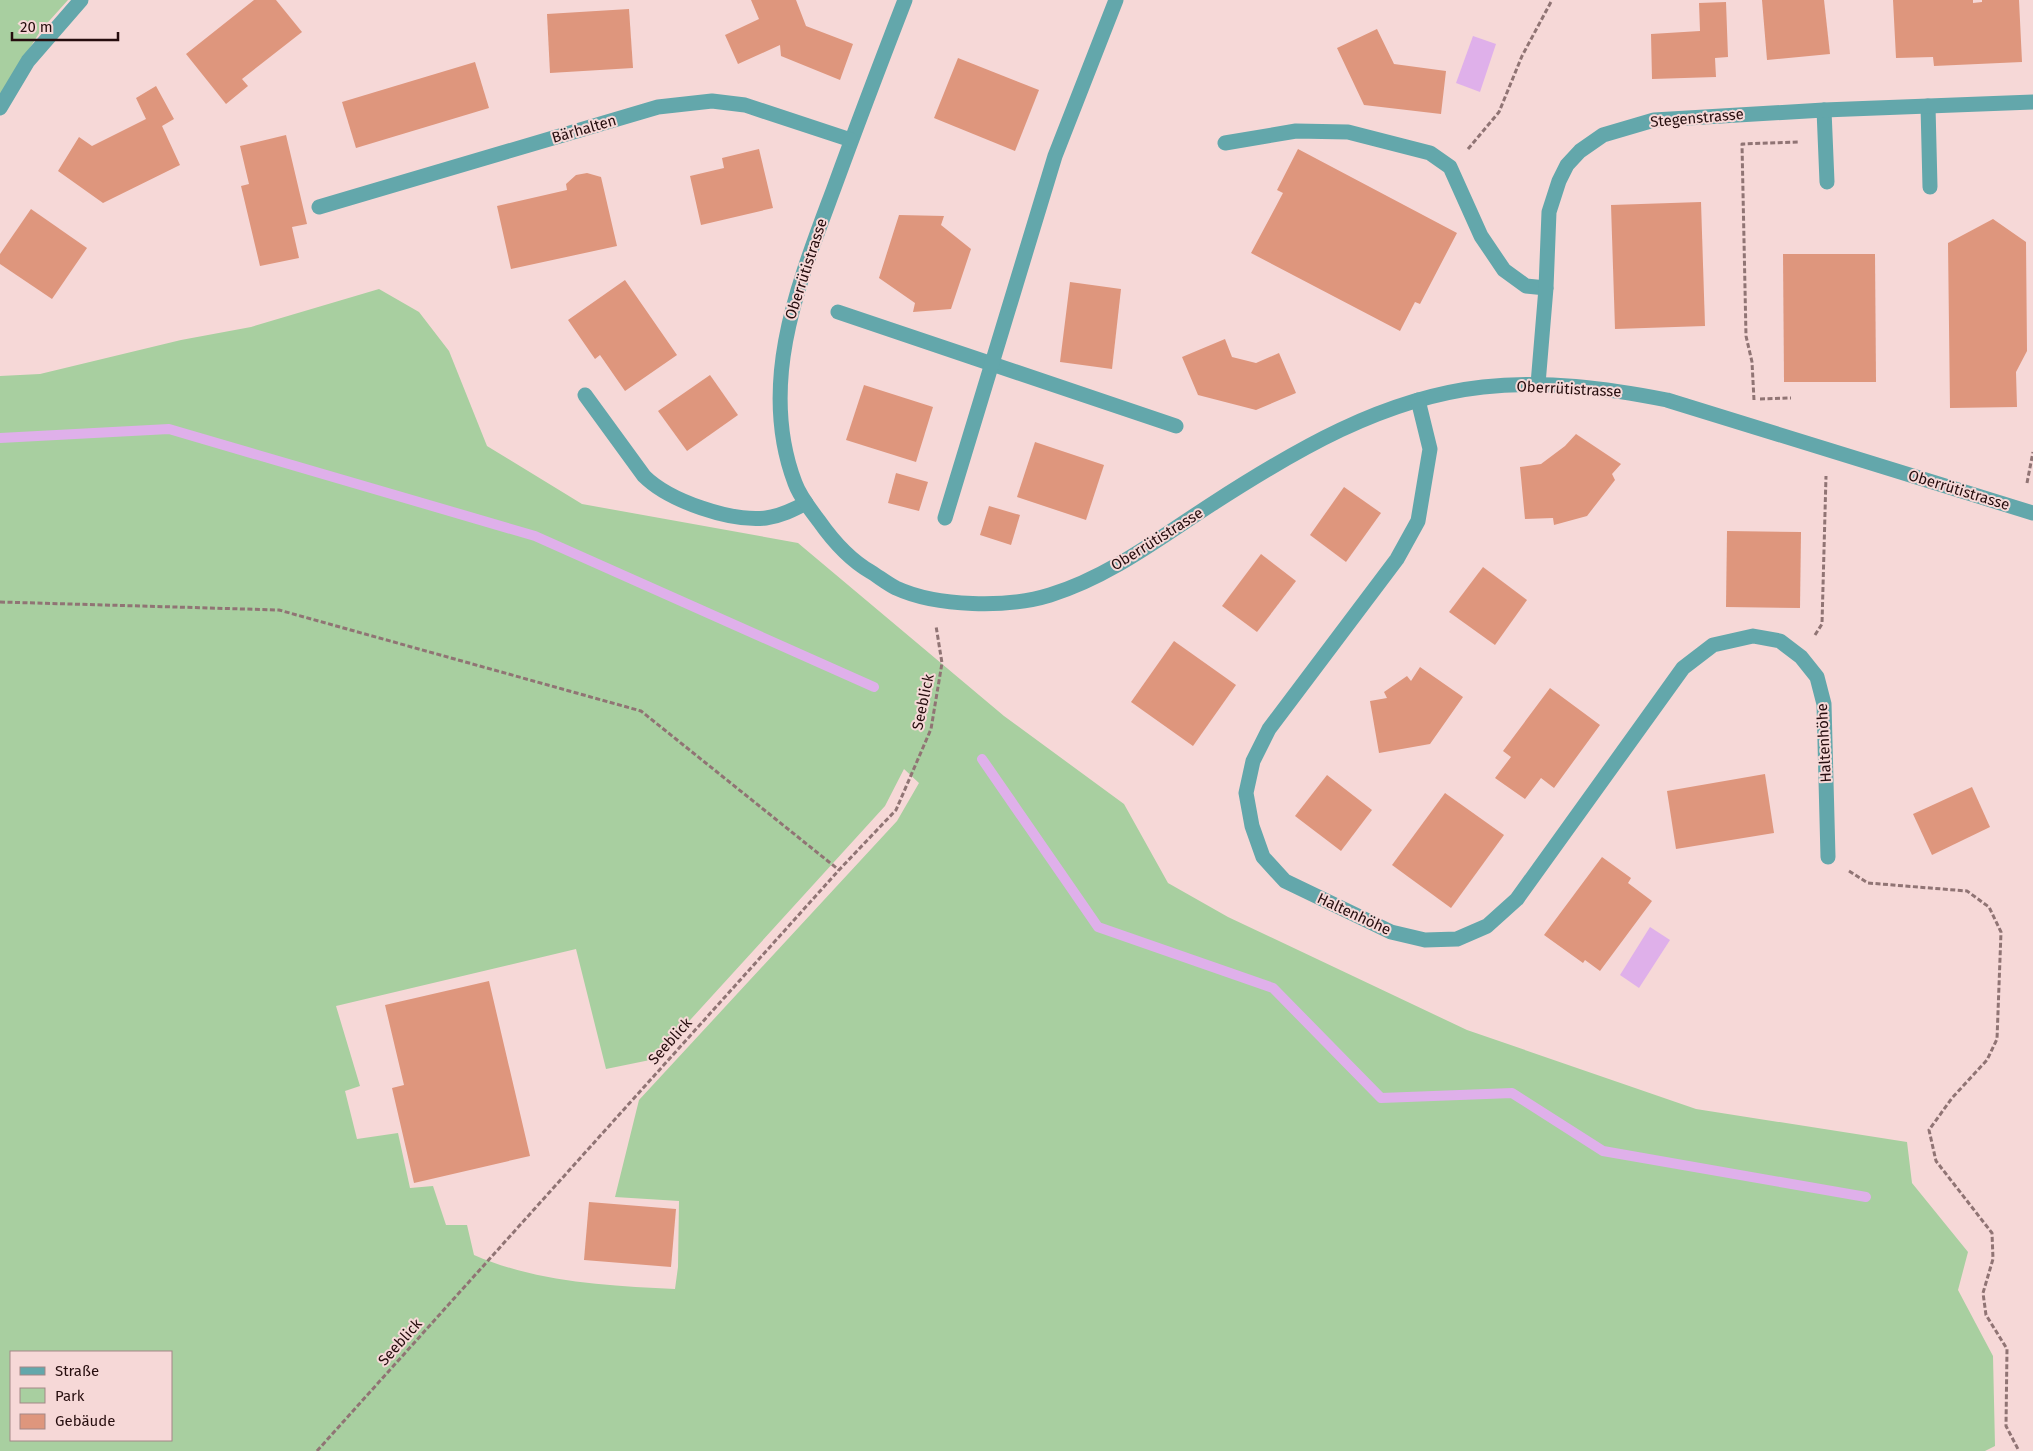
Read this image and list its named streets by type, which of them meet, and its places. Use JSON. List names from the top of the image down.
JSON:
{
  "streets": {
    "street": [
      "Stegenstrasse",
      "Bärhalten",
      "Oberrütistrasse",
      "Haltenhöhe"
    ],
    "path": ["Seeblick"]
  },
  "crossings": [
    ["Stegenstrasse", "Oberrütistrasse"],
    ["Bärhalten", "Oberrütistrasse"],
    ["Oberrütistrasse", "Seeblick"],
    ["Oberrütistrasse", "Haltenhöhe"]
  ],
  "legend": ["Straße", "Park", "Gebäude"],
  "scale_bar": "20 m"
}
